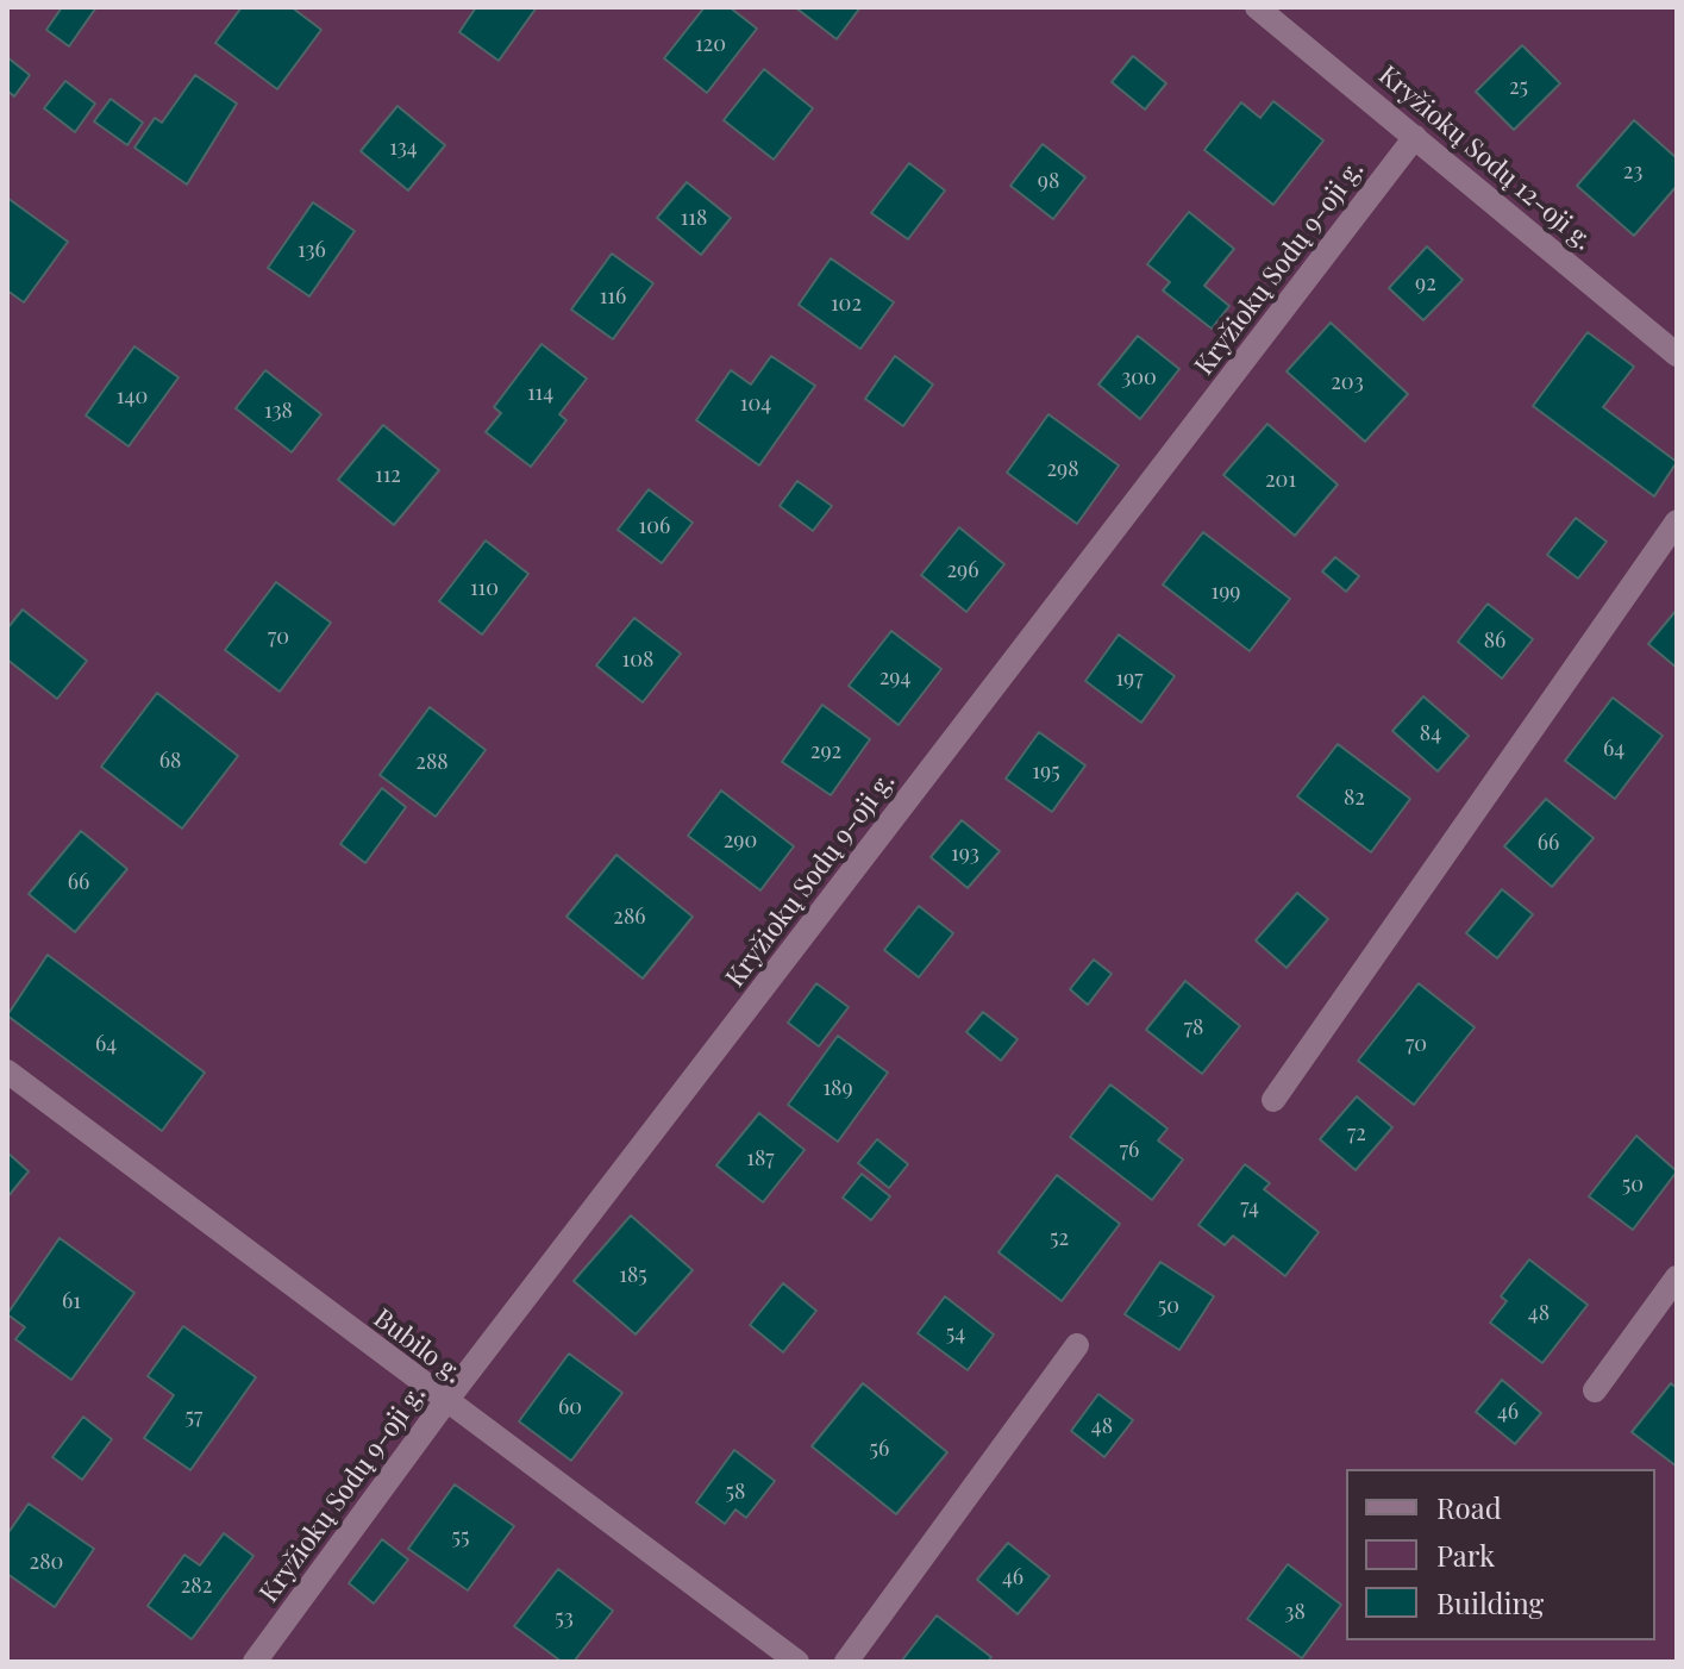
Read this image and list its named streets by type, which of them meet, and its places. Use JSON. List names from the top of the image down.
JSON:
{
  "streets": {
    "street": ["Kryžiokų Sodų 12-oji g.", "Kryžiokų Sodų 9-oji g.", "Bubilo g."]
  },
  "crossings": [
    ["Kryžiokų Sodų 12-oji g.", "Kryžiokų Sodų 9-oji g."],
    ["Kryžiokų Sodų 9-oji g.", "Bubilo g."]
  ],
  "house_numbers": [
    "120",
    "25",
    "134",
    "23",
    "98",
    "118",
    "136",
    "92",
    "116",
    "102",
    "300",
    "203",
    "114",
    "140",
    "104",
    "138",
    "298",
    "112",
    "201",
    "106",
    "296",
    "110",
    "199",
    "70",
    "86",
    "108",
    "294",
    "197",
    "84",
    "64",
    "292",
    "68",
    "288",
    "195",
    "82",
    "290",
    "66",
    "193",
    "66",
    "286",
    "78",
    "64",
    "70",
    "189",
    "72",
    "76",
    "187",
    "50",
    "74",
    "52",
    "185",
    "61",
    "50",
    "48",
    "54",
    "60",
    "46",
    "57",
    "48",
    "56",
    "58",
    "55",
    "280",
    "46",
    "282",
    "38",
    "53"
  ],
  "legend": ["Road", "Park", "Building"]
}
